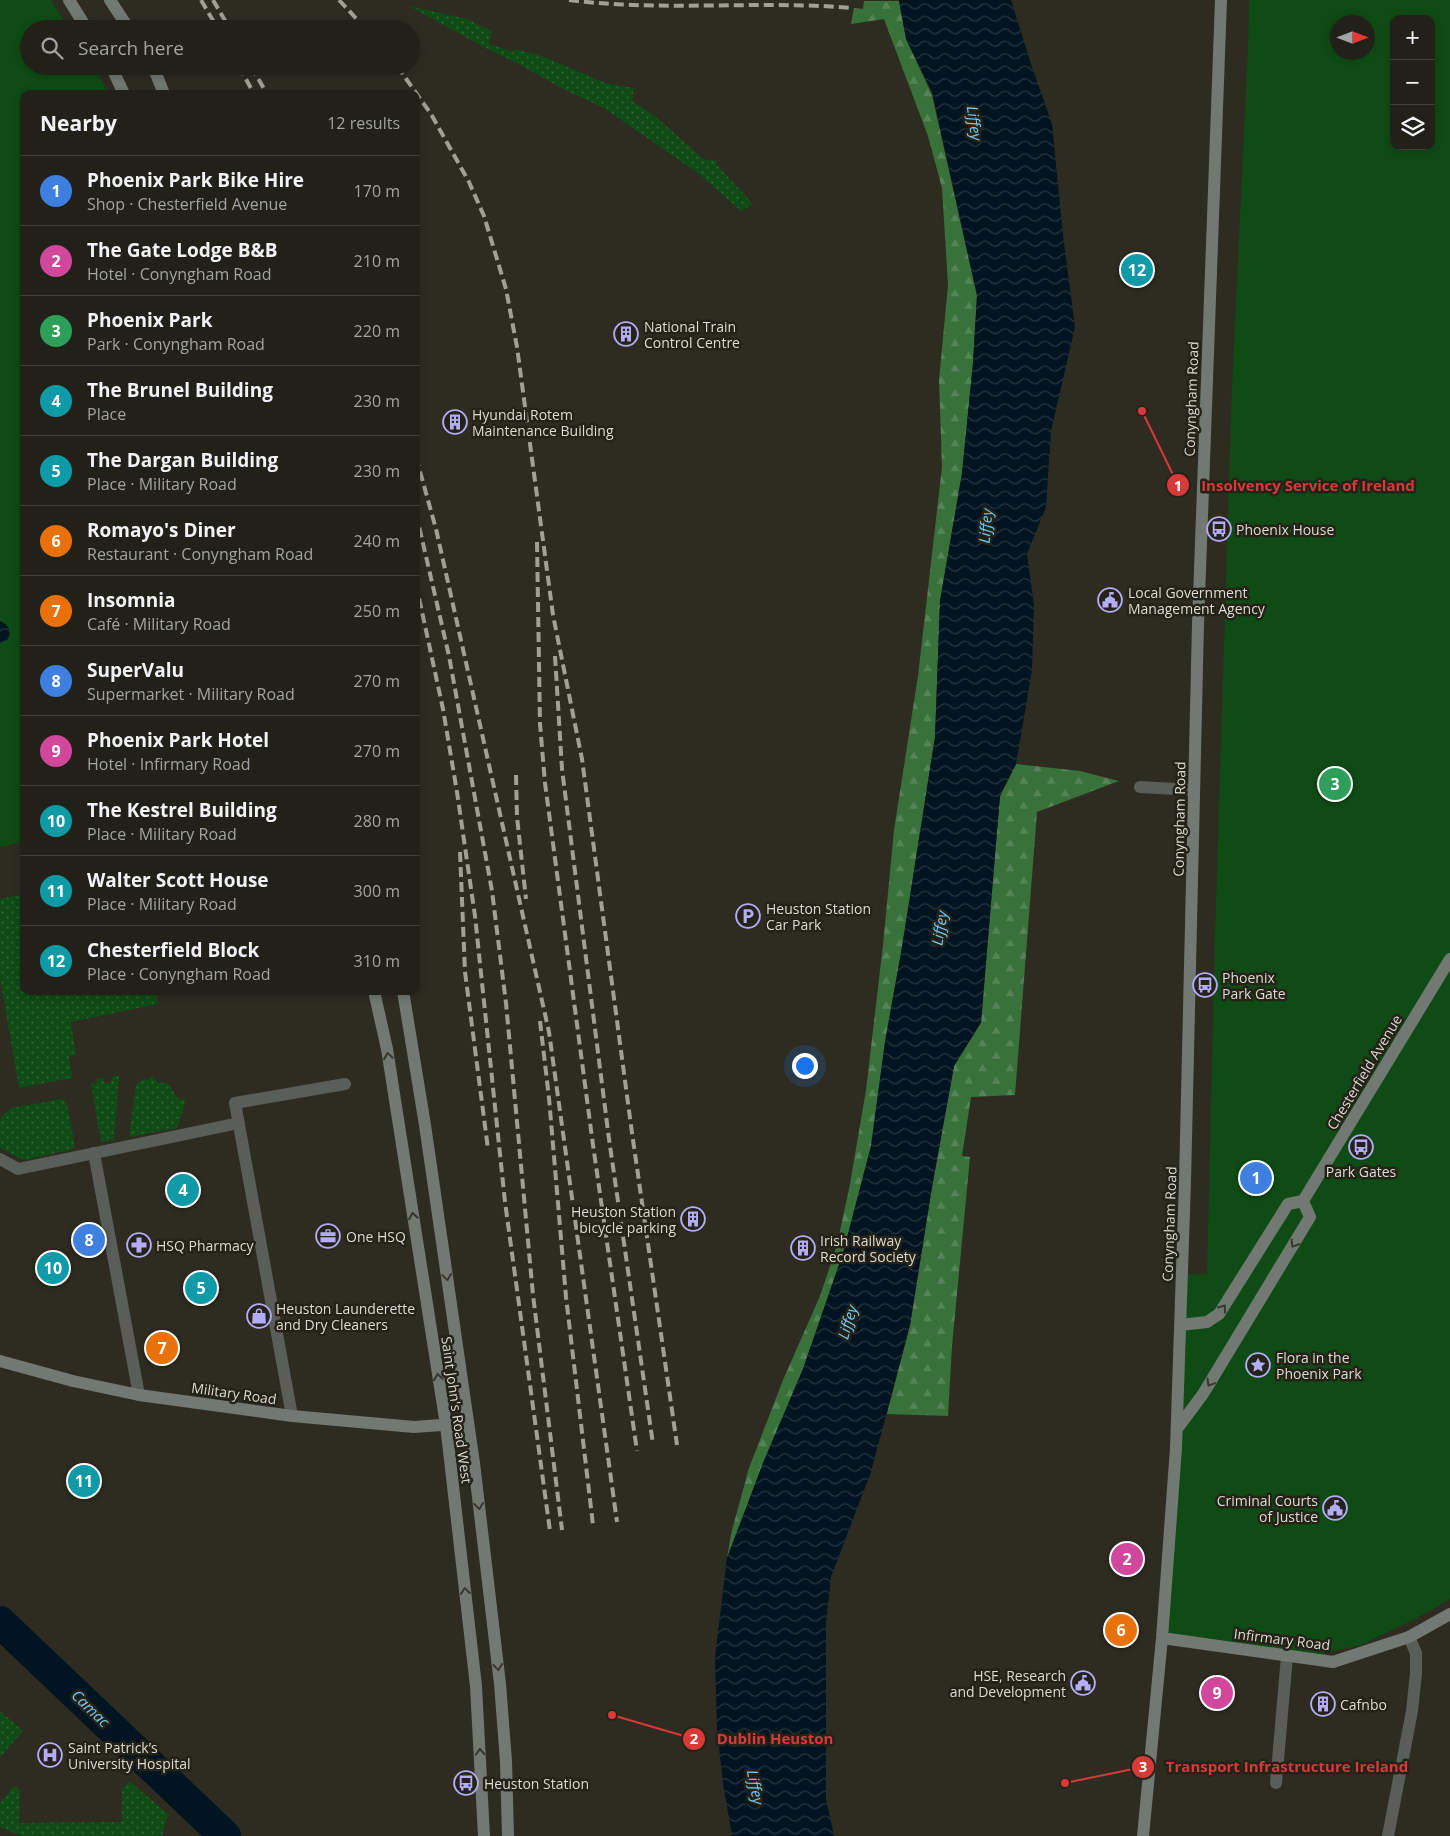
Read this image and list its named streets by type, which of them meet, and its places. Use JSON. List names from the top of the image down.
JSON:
{
  "streets": {
    "main road": [
      "Conyngham Road",
      "Chesterfield Avenue",
      "Military Road",
      "Saint John's Road West",
      "Infirmary Road"
    ]
  },
  "crossings": [
    ["Conyngham Road", "Chesterfield Avenue"],
    ["Conyngham Road", "Infirmary Road"],
    ["Military Road", "Saint John's Road West"]
  ],
  "water": ["Liffey", "Camac"],
  "places": {
    "building": [
      "National Train Control Centre",
      "Hyundai Rotem Maintenance Building",
      "Heuston Station bicycle parking",
      "Irish Railway Record Society",
      "Cafnbo"
    ],
    "other": ["Insolvency Service of Ireland", "Dublin Heuston", "Transport Infrastructure Ireland"],
    "bus stop": [
      "Phoenix House",
      "Phoenix Park Gate",
      "Park Gates",
      "Heuston Station"
    ],
    "public building": ["Local Government Management Agency", "Criminal Courts of Justice", "HSE, Research and Development"],
    "parking": ["Heuston Station Car Park"],
    "office": ["One HSQ"],
    "pharmacy": ["HSQ Pharmacy"],
    "shop": ["Heuston Launderette and Dry Cleaners"],
    "place": ["Flora in the Phoenix Park"],
    "hospital": ["Saint Patrick’s University Hospital"]
  },
  "north": "right",
  "page": {
    "map_buttons": ["+", "−"],
    "search": "Search here",
    "heading": ["Nearby", "12 results"],
    "list": [
      {
        "mark": "1",
        "name": "Phoenix Park Bike Hire",
        "note": "Shop · Chesterfield Avenue",
        "value": "170 m"
      },
      {
        "mark": "2",
        "name": "The Gate Lodge B&B",
        "note": "Hotel · Conyngham Road",
        "value": "210 m"
      },
      {
        "mark": "3",
        "name": "Phoenix Park",
        "note": "Park · Conyngham Road",
        "value": "220 m"
      },
      {
        "mark": "4",
        "name": "The Brunel Building",
        "note": "Place",
        "value": "230 m"
      },
      {
        "mark": "5",
        "name": "The Dargan Building",
        "note": "Place · Military Road",
        "value": "230 m"
      },
      {
        "mark": "6",
        "name": "Romayo's Diner",
        "note": "Restaurant · Conyngham Road",
        "value": "240 m"
      },
      {
        "mark": "7",
        "name": "Insomnia",
        "note": "Café · Military Road",
        "value": "250 m"
      },
      {
        "mark": "8",
        "name": "SuperValu",
        "note": "Supermarket · Military Road",
        "value": "270 m"
      },
      {
        "mark": "9",
        "name": "Phoenix Park Hotel",
        "note": "Hotel · Infirmary Road",
        "value": "270 m"
      },
      {
        "mark": "10",
        "name": "The Kestrel Building",
        "note": "Place · Military Road",
        "value": "280 m"
      },
      {
        "mark": "11",
        "name": "Walter Scott House",
        "note": "Place · Military Road",
        "value": "300 m"
      },
      {
        "mark": "12",
        "name": "Chesterfield Block",
        "note": "Place · Conyngham Road",
        "value": "310 m"
      }
    ],
    "pins": [
      "12",
      "3",
      "1",
      "4",
      "8",
      "10",
      "5",
      "7",
      "11",
      "2",
      "6",
      "9"
    ]
  }
}
